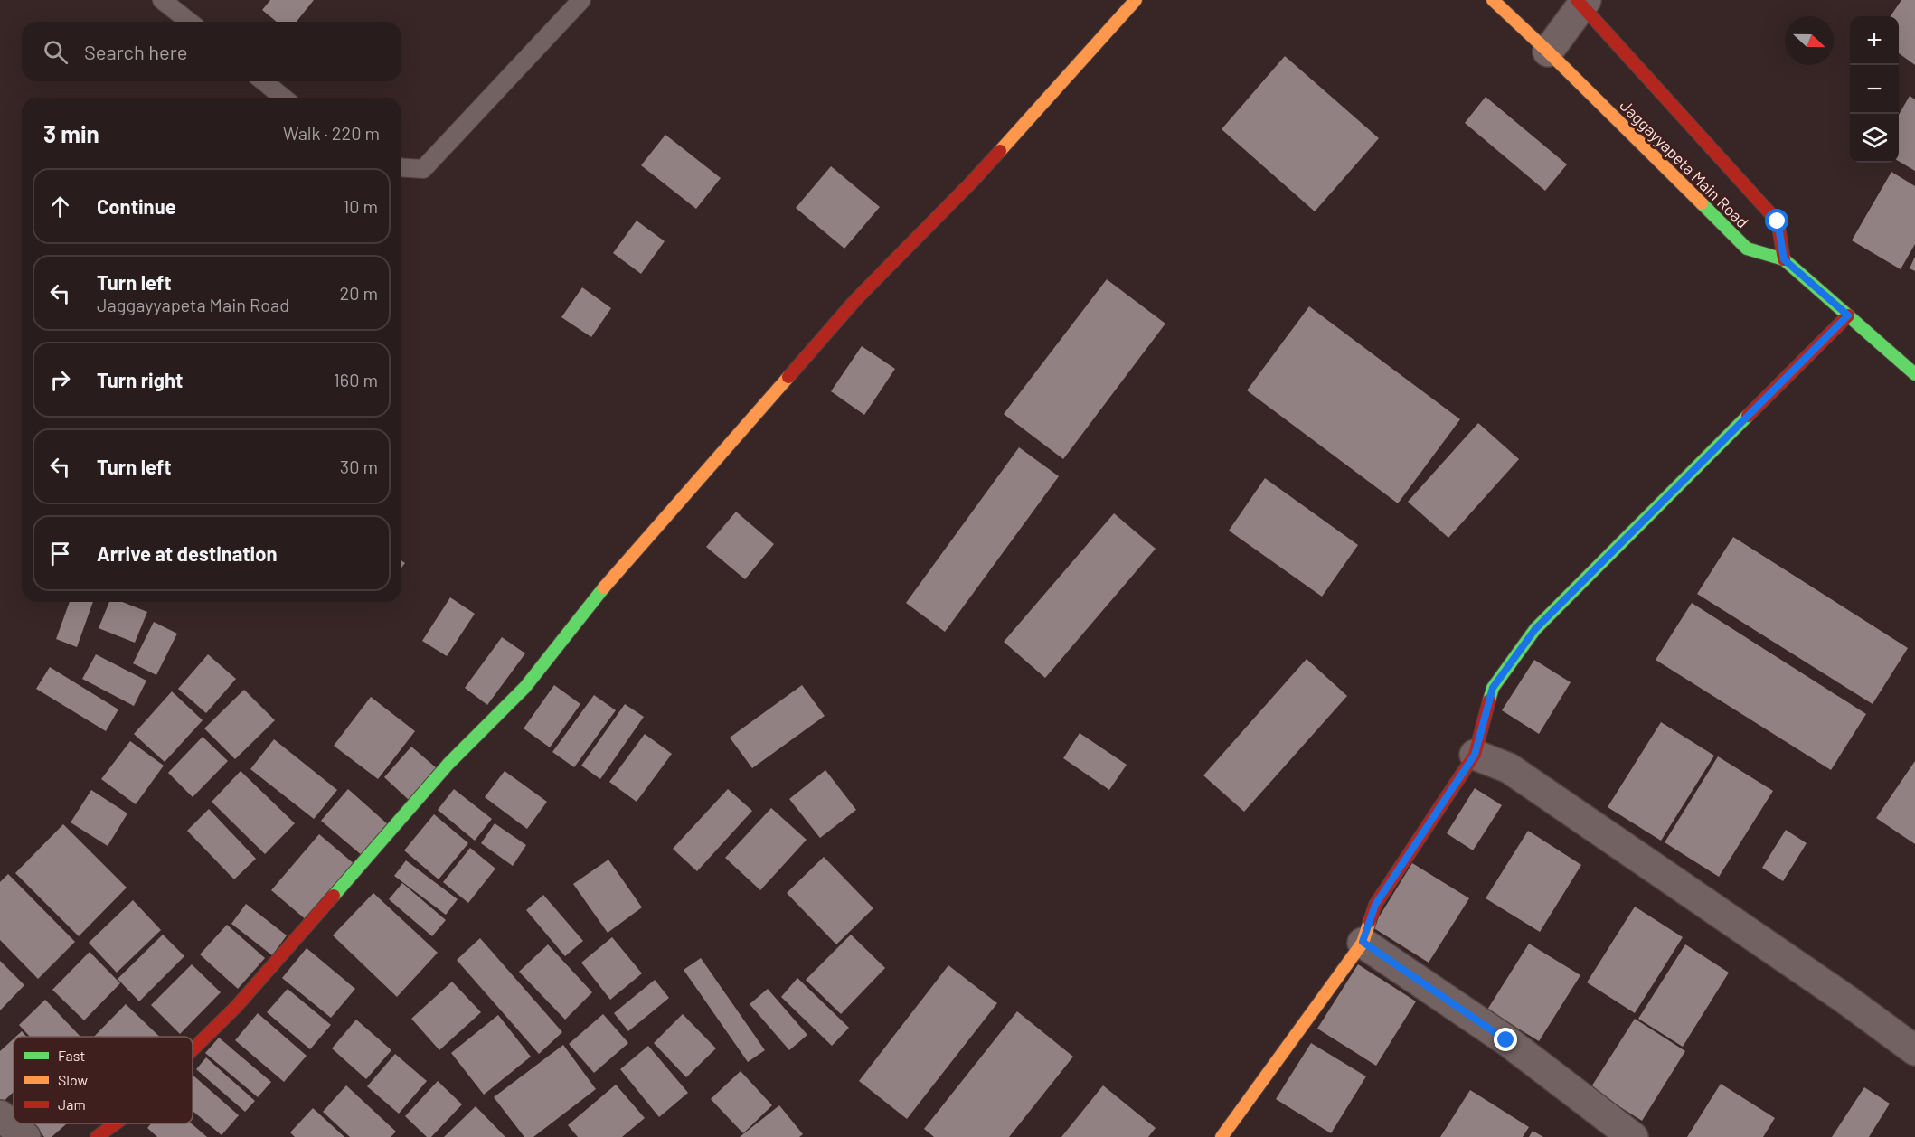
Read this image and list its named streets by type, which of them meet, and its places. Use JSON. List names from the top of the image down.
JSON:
{
  "streets": {
    "street": ["Jaggayyapeta Main Road"]
  },
  "legend": ["Fast", "Slow", "Jam"],
  "north": "right",
  "page": {
    "map_buttons": ["+", "−"],
    "search": "Search here",
    "heading": ["3 min", "Walk · 220 m"],
    "list": [
      ["Continue", "10 m"],
      ["Turn left", "Jaggayyapeta Main Road", "20 m"],
      ["Turn right", "160 m"],
      ["Turn left", "30 m"],
      "Arrive at destination"
    ]
  }
}
